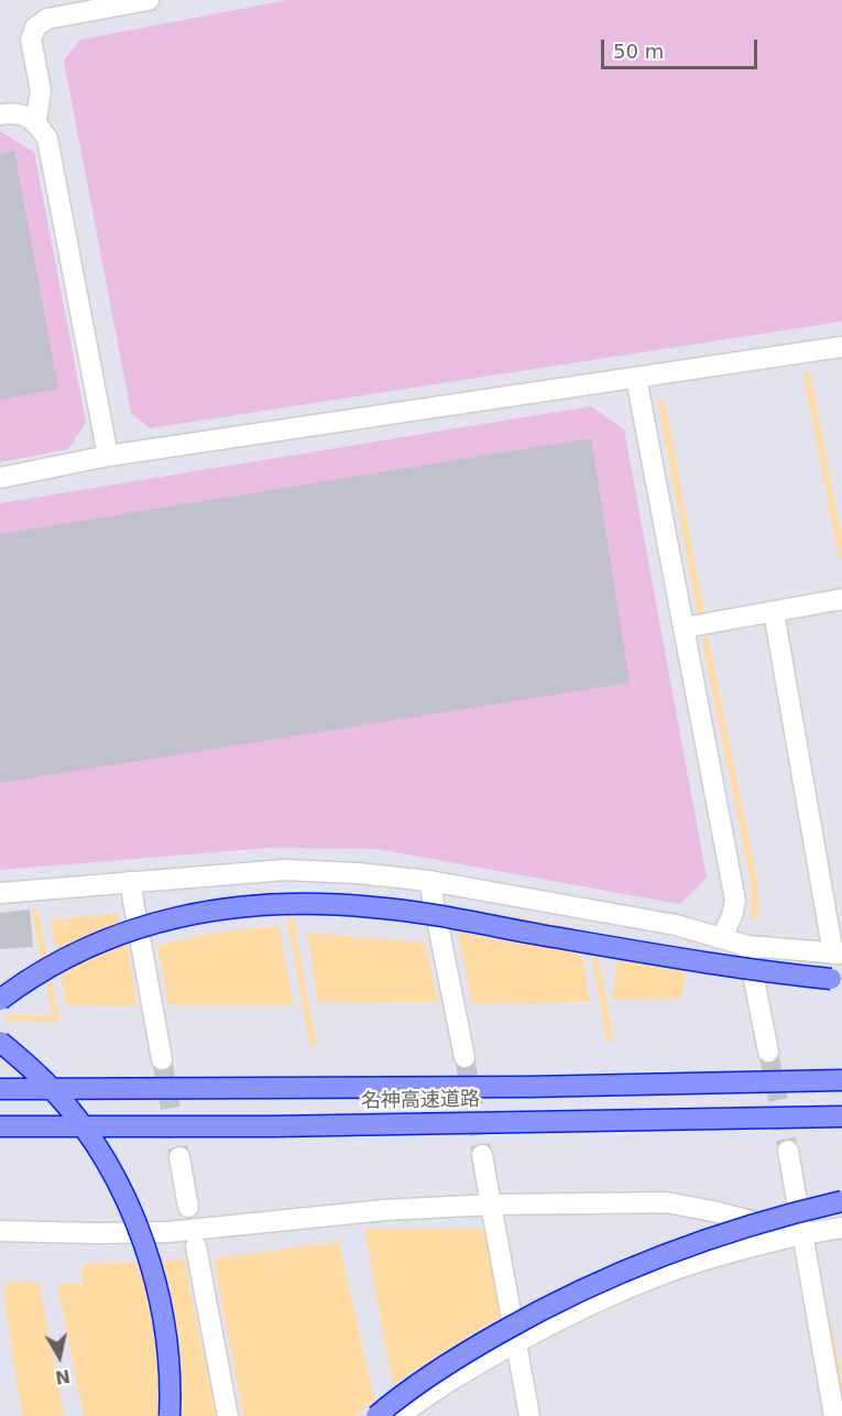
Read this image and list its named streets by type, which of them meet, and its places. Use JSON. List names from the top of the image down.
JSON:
{
  "streets": {
    "highway": ["名神高速道路"]
  },
  "scale_bar": "50 m",
  "north": "bottom"
}
